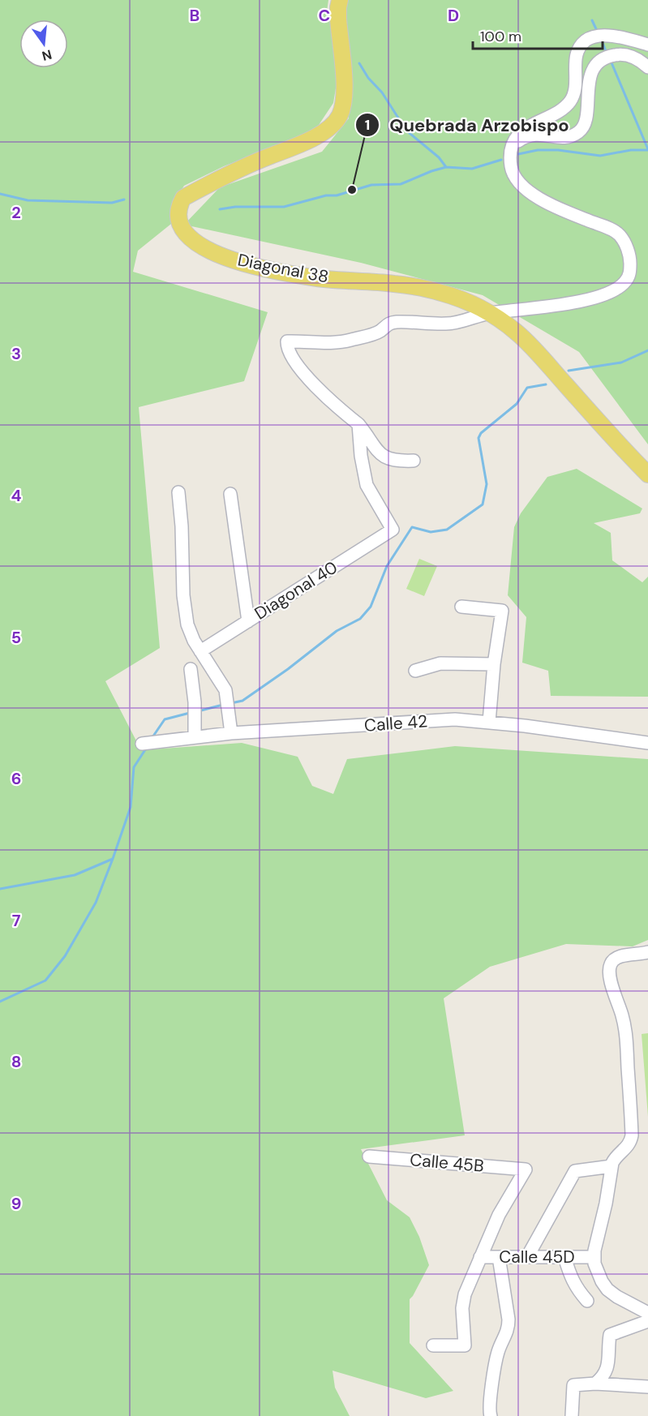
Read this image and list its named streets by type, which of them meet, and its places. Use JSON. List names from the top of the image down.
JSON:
{
  "streets": {
    "main road": ["Diagonal 38"],
    "street": [
      "Diagonal 40",
      "Calle 42",
      "Calle 45B",
      "Calle 45D"
    ]
  },
  "crossings": [
    ["Calle 45B", "Calle 45D"]
  ],
  "places": ["Quebrada Arzobispo"],
  "scale_bar": "100 m",
  "north": "bottom",
  "grid": {
    "columns": ["B", "C", "D"],
    "rows": [
      "2",
      "3",
      "4",
      "5",
      "6",
      "7",
      "8",
      "9"
    ]
  }
}
